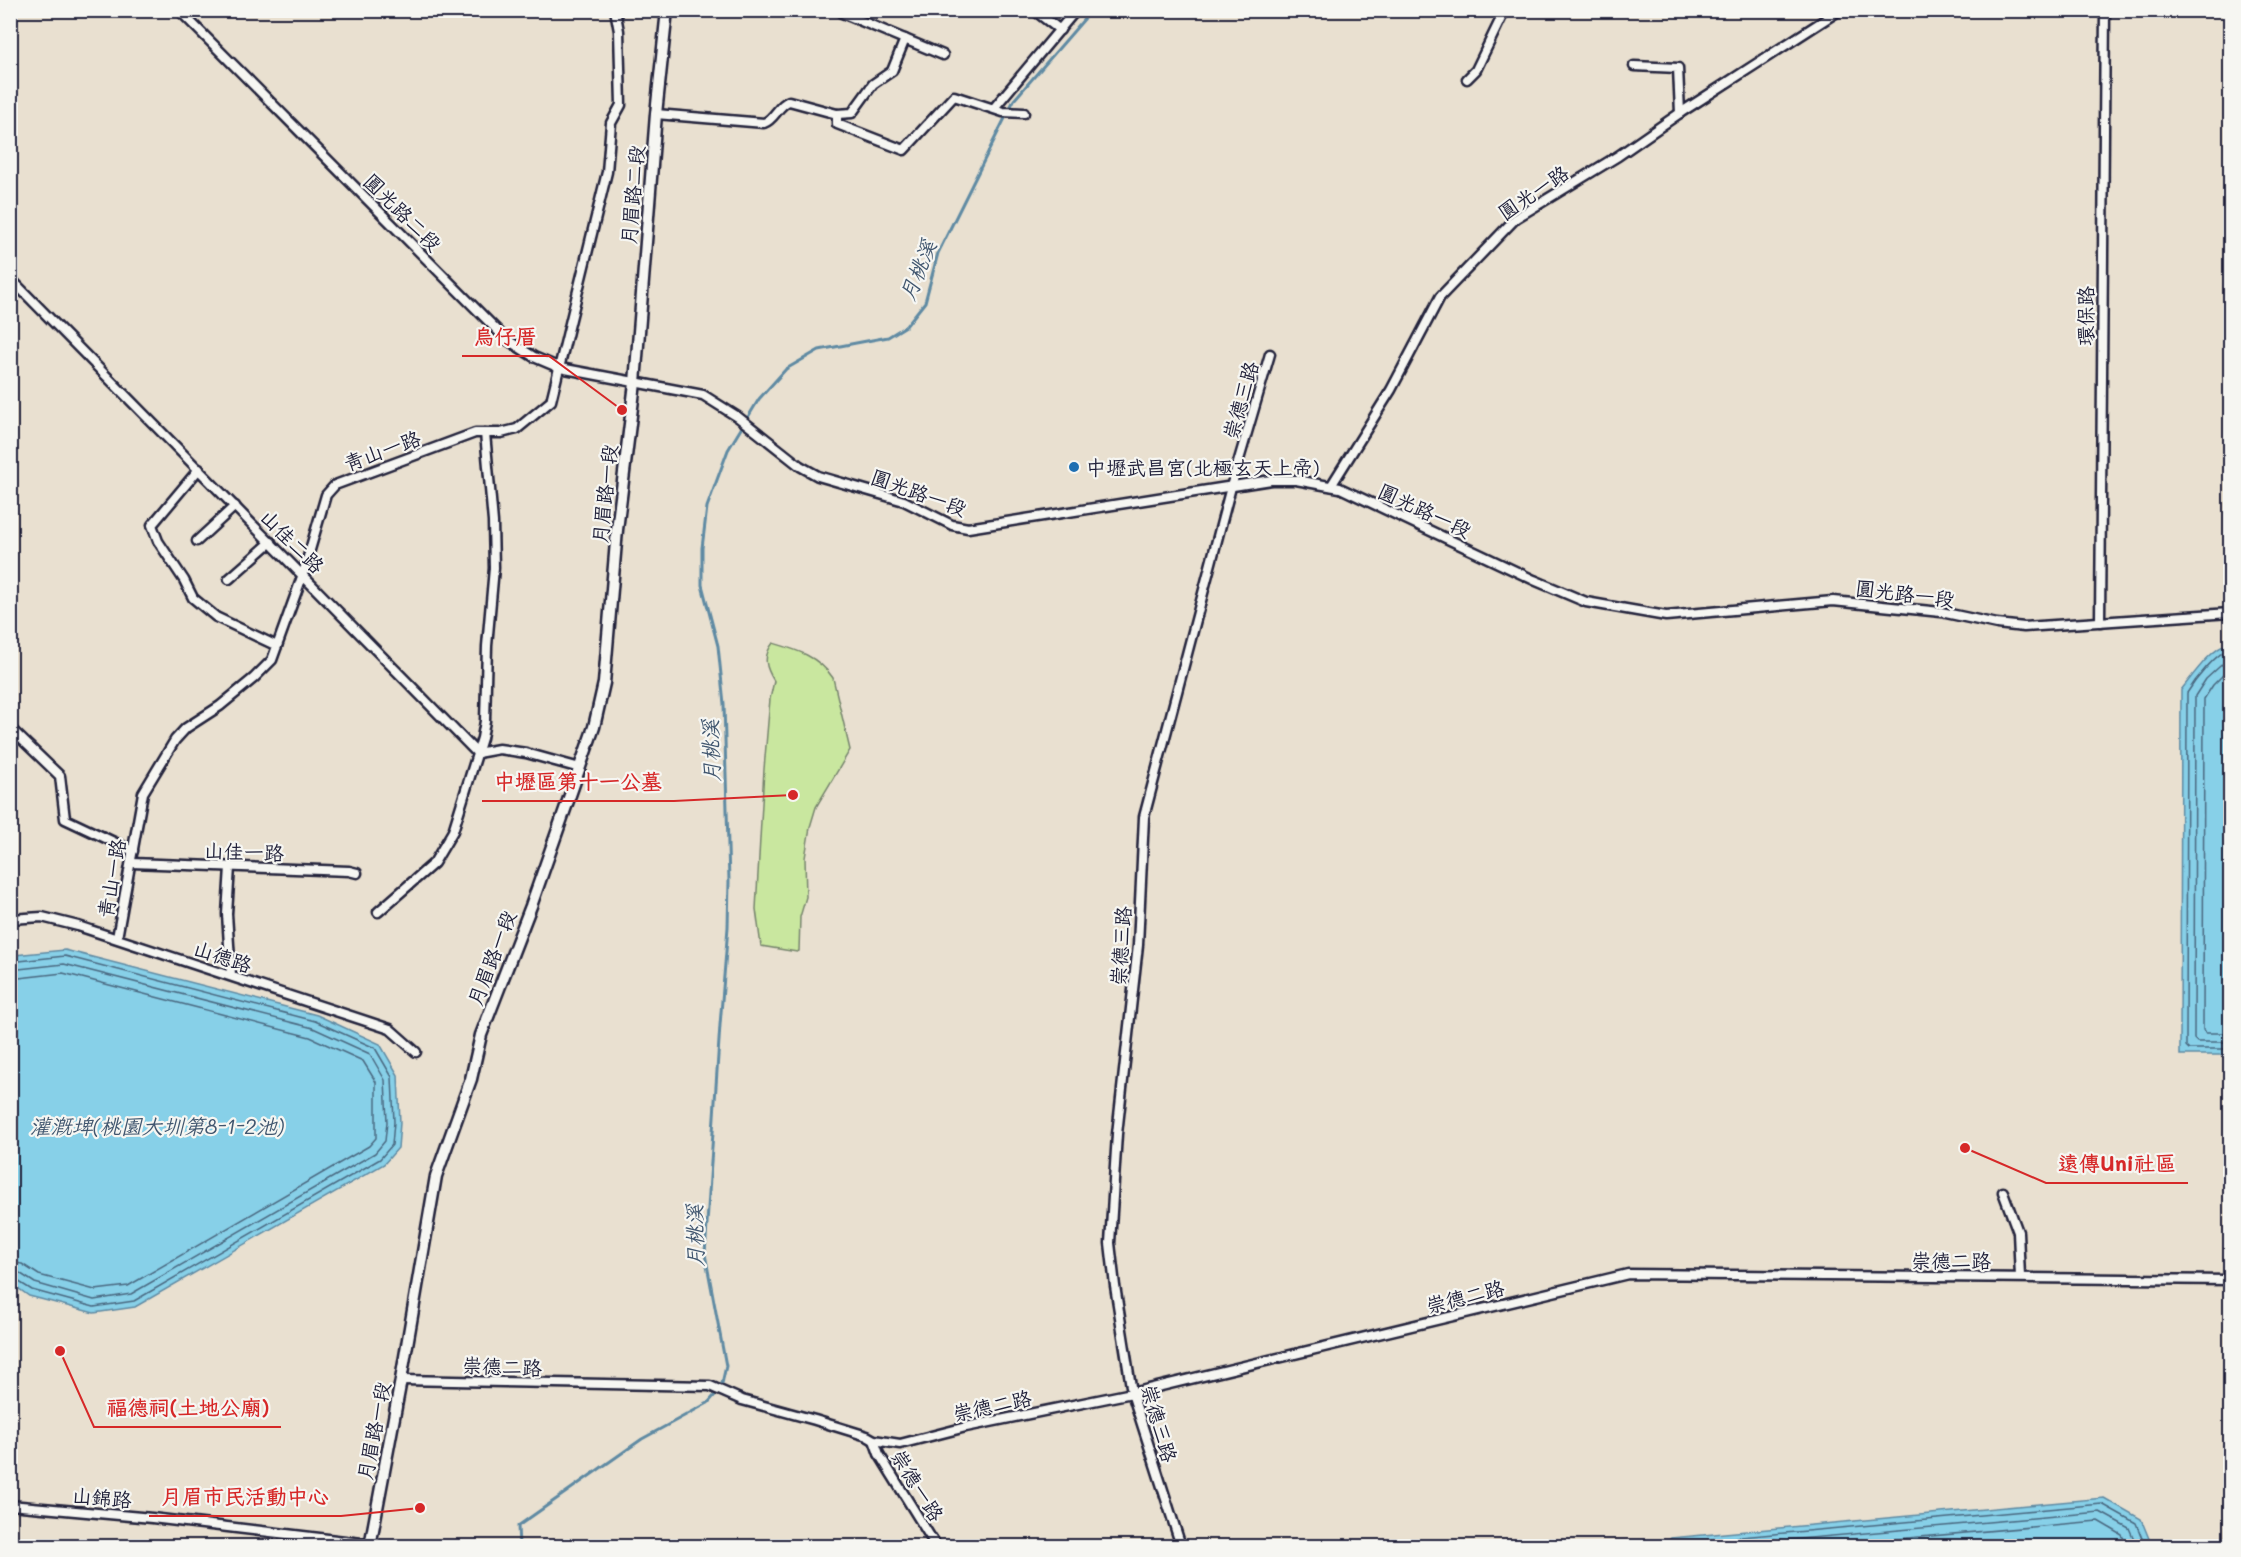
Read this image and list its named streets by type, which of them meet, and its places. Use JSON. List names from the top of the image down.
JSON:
{
  "streets": {
    "street": [
      "圓光一路",
      "月眉路二段",
      "圓光路二段",
      "環保路",
      "崇德三路",
      "青山一路",
      "圓光路一段",
      "月眉路一段",
      "山佳二路",
      "山佳一路",
      "山德路",
      "崇德二路",
      "崇德一路",
      "山錦路"
    ]
  },
  "crossings": [
    ["圓光一路", "圓光路一段"],
    ["月眉路二段", "圓光路二段"],
    ["月眉路二段", "圓光路一段"],
    ["月眉路二段", "月眉路一段"],
    ["圓光路二段", "青山一路"],
    ["圓光路二段", "圓光路一段"],
    ["圓光路二段", "月眉路一段"],
    ["環保路", "圓光路一段"],
    ["崇德三路", "圓光路一段"],
    ["崇德三路", "崇德二路"],
    ["青山一路", "山佳二路"],
    ["青山一路", "山佳一路"],
    ["青山一路", "山德路"],
    ["圓光路一段", "月眉路一段"],
    ["月眉路一段", "崇德二路"],
    ["月眉路一段", "山錦路"],
    ["崇德二路", "崇德一路"]
  ],
  "water": ["月桃溪", "灌溉埤(桃園大圳第8-1-2池)"],
  "places": [
    "烏仔厝",
    "中壢武昌宮(北極玄天上帝)",
    "中壢區第十一公墓",
    "遠傳Uni社區",
    "福德祠(土地公廟)",
    "月眉市民活動中心"
  ]
}
